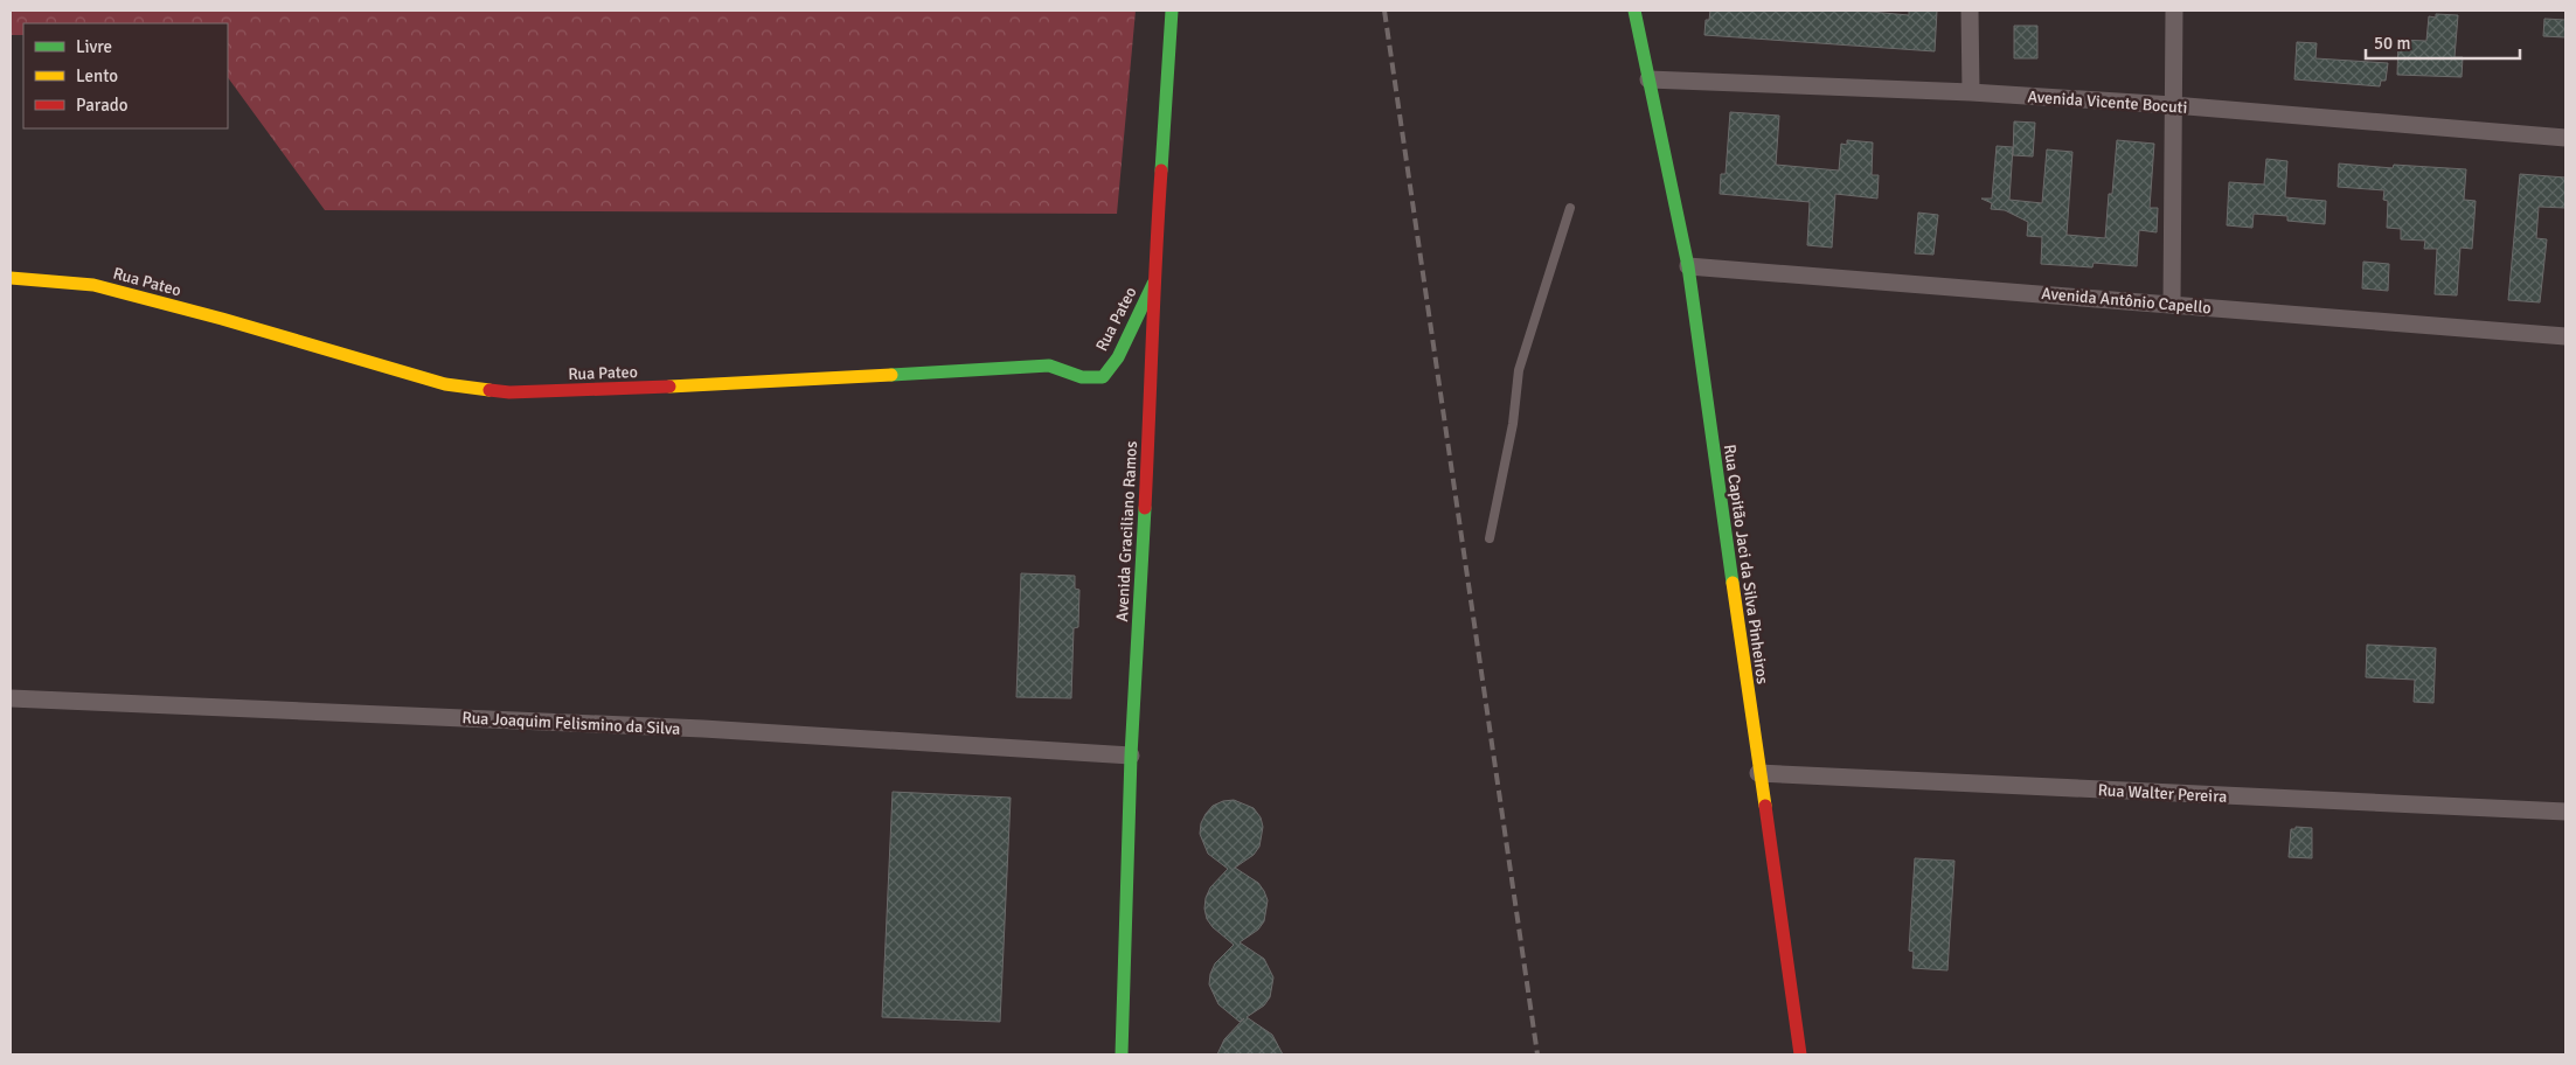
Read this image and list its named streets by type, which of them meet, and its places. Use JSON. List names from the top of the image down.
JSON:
{
  "streets": {
    "street": [
      "Avenida Vicente Bocuti",
      "Rua Pateo",
      "Avenida Antônio Capello",
      "Avenida Graciliano Ramos",
      "Rua Capitão Jaci da Silva Pinheiros",
      "Rua Joaquim Felismino da Silva",
      "Rua Walter Pereira"
    ]
  },
  "crossings": [
    ["Avenida Vicente Bocuti", "Rua Capitão Jaci da Silva Pinheiros"],
    ["Rua Pateo", "Avenida Graciliano Ramos"],
    ["Avenida Antônio Capello", "Rua Capitão Jaci da Silva Pinheiros"],
    ["Avenida Graciliano Ramos", "Rua Joaquim Felismino da Silva"],
    ["Rua Capitão Jaci da Silva Pinheiros", "Rua Walter Pereira"]
  ],
  "legend": ["Livre", "Lento", "Parado"],
  "scale_bar": "50 m"
}
